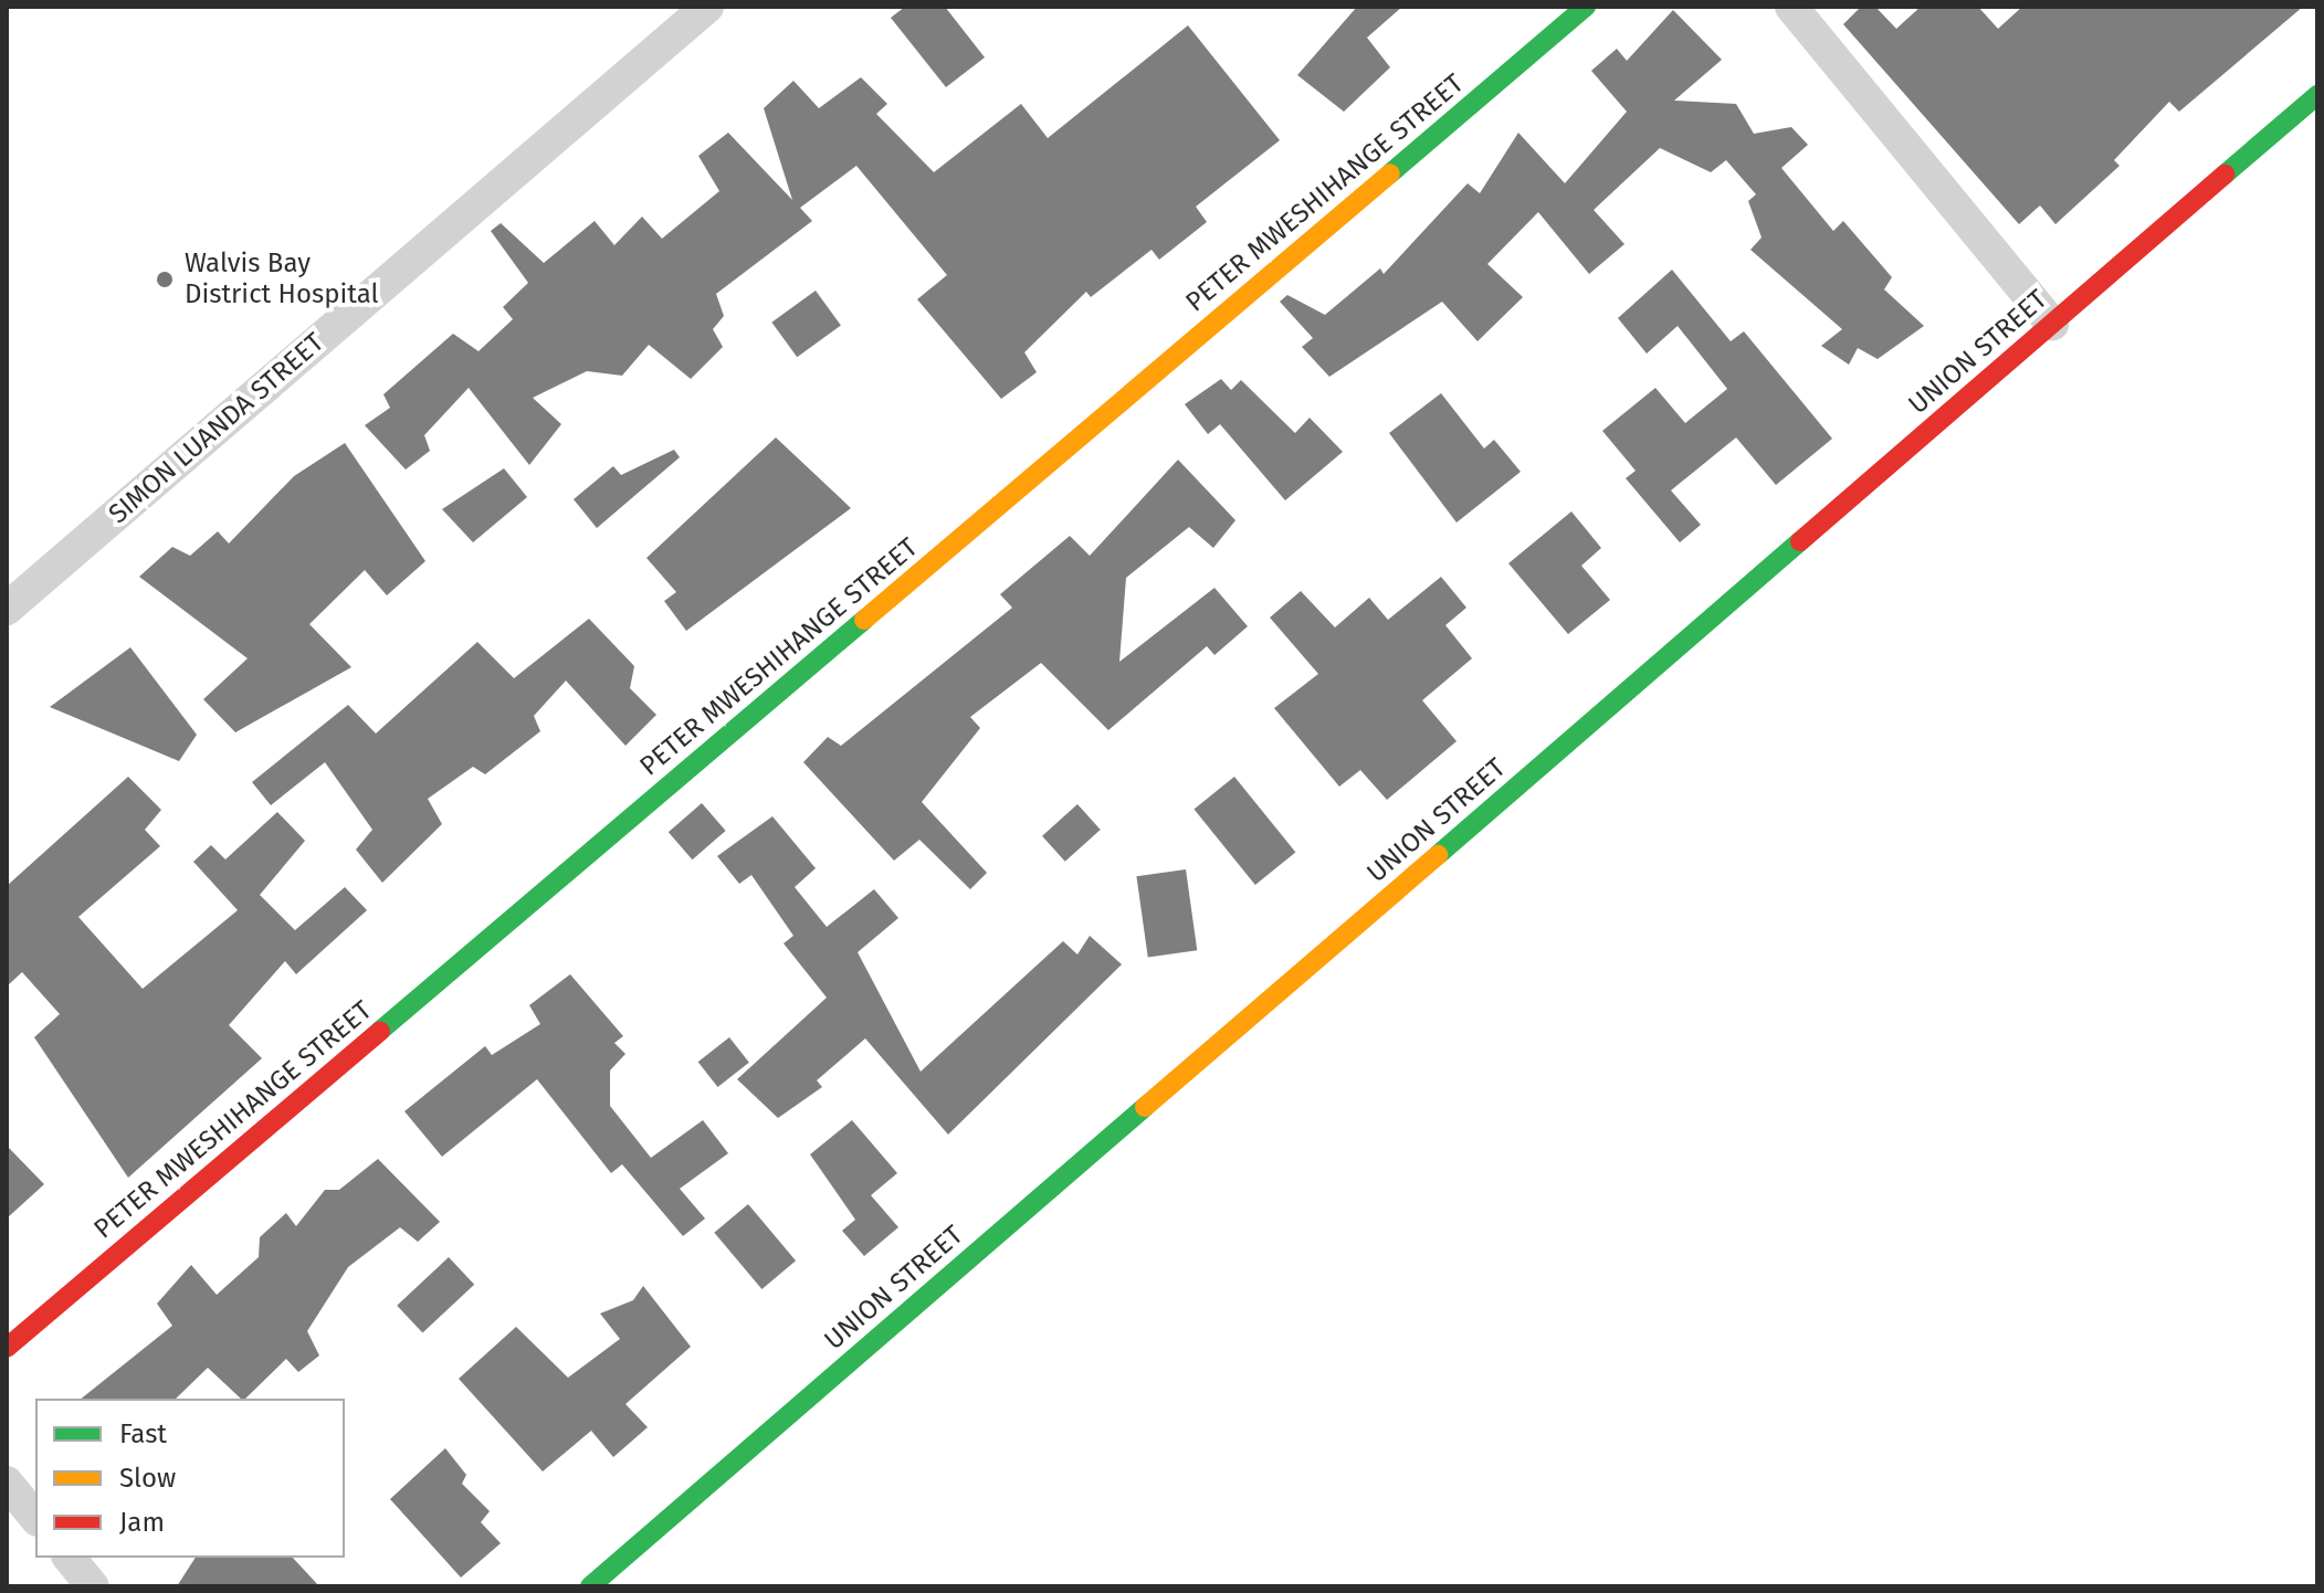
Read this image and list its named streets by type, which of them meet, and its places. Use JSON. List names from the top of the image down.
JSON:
{
  "streets": {
    "main road": ["PETER MWESHIHANGE STREET", "UNION STREET"],
    "street": ["SIMON LUANDA STREET"]
  },
  "places": ["Walvis Bay District Hospital"],
  "legend": ["Fast", "Slow", "Jam"]
}
